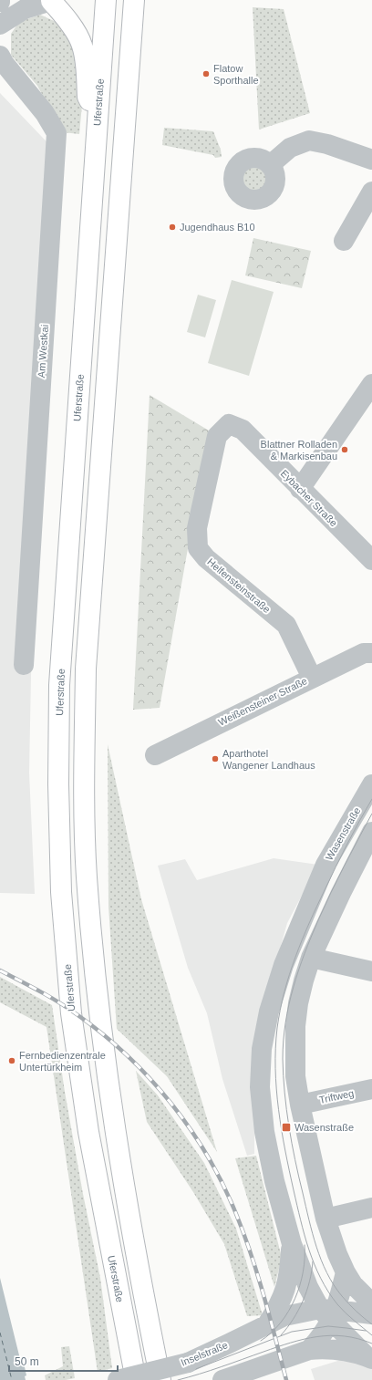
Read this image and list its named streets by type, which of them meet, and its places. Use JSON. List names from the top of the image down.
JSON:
{
  "streets": {
    "highway": ["Uferstraße"],
    "street": [
      "Am Westkai",
      "Eybacher Straße",
      "Helfensteinstraße",
      "Weißensteiner Straße",
      "Wasenstraße",
      "Triftweg",
      "Inselstraße"
    ]
  },
  "crossings": [
    ["Eybacher Straße", "Helfensteinstraße"],
    ["Helfensteinstraße", "Weißensteiner Straße"],
    ["Wasenstraße", "Inselstraße"]
  ],
  "places": {
    "other": [
      "Flatow Sporthalle",
      "Jugendhaus B10",
      "Blattner Rolladen & Markisenbau",
      "Aparthotel Wangener Landhaus",
      "Fernbedienzentrale Untertürkheim"
    ],
    "transit": ["Wasenstraße"]
  },
  "scale_bar": "50 m"
}
